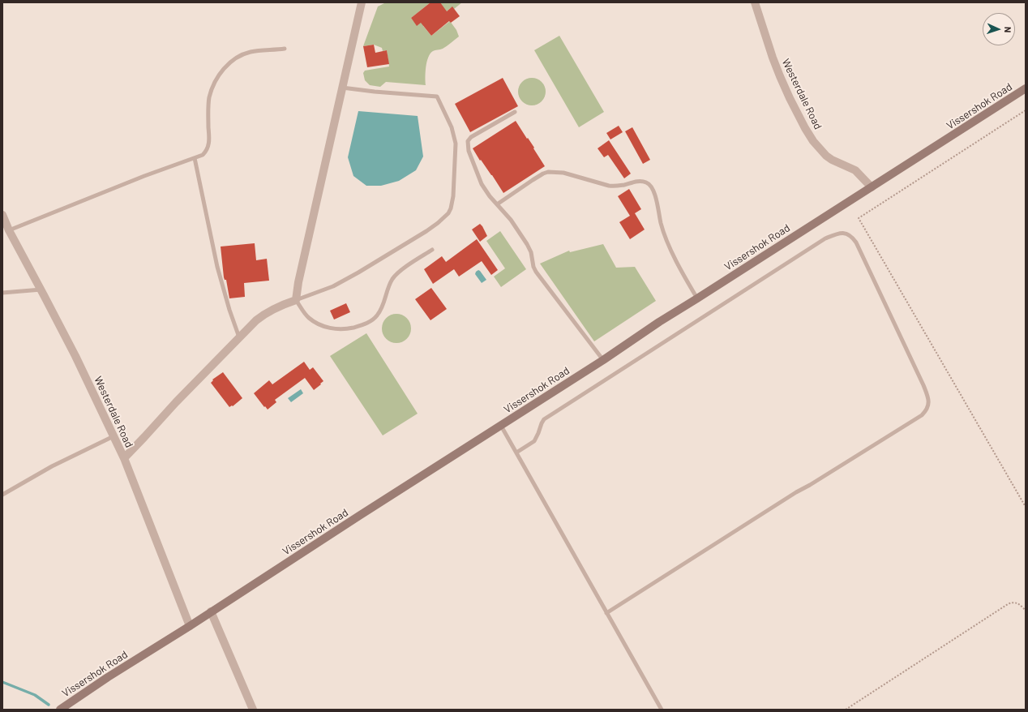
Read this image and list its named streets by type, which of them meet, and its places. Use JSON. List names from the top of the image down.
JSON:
{
  "streets": {
    "main road": ["Vissershok Road"],
    "street": ["Westerdale Road"]
  },
  "crossings": [
    ["Westerdale Road", "Vissershok Road"]
  ],
  "north": "right"
}
